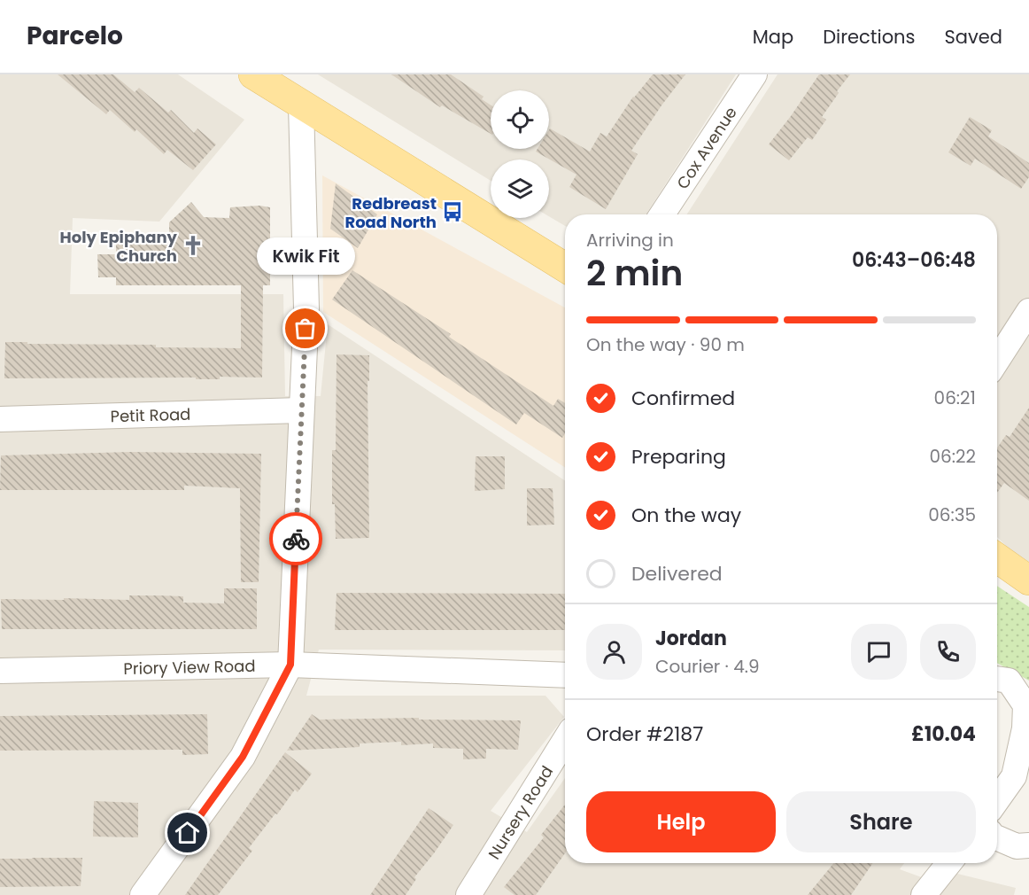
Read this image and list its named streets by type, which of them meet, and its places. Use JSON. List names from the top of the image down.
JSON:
{
  "streets": {
    "street": [
      "Cox Avenue",
      "Petit Road",
      "Priory View Road",
      "Nursery Road"
    ]
  },
  "places": {
    "bus stop": ["Redbreast Road North"],
    "church": ["Holy Epiphany Church"],
    "other": ["Kwik Fit"]
  },
  "page": {
    "header": "Parcelo",
    "nav": ["Map", "Directions", "Saved"],
    "heading": ["2 min", "Arriving in", "06:43–06:48"],
    "panel": [
      "Jordan",
      "Courier · 4.9",
      "Order #2187",
      "£10.04"
    ],
    "bubble": "Kwik Fit",
    "bar": "On the way · 90 m",
    "list": [
      ["Confirmed", "06:21"],
      ["Preparing", "06:22"],
      ["On the way", "06:35"],
      "Delivered"
    ],
    "buttons": ["Help", "Share"]
  }
}
